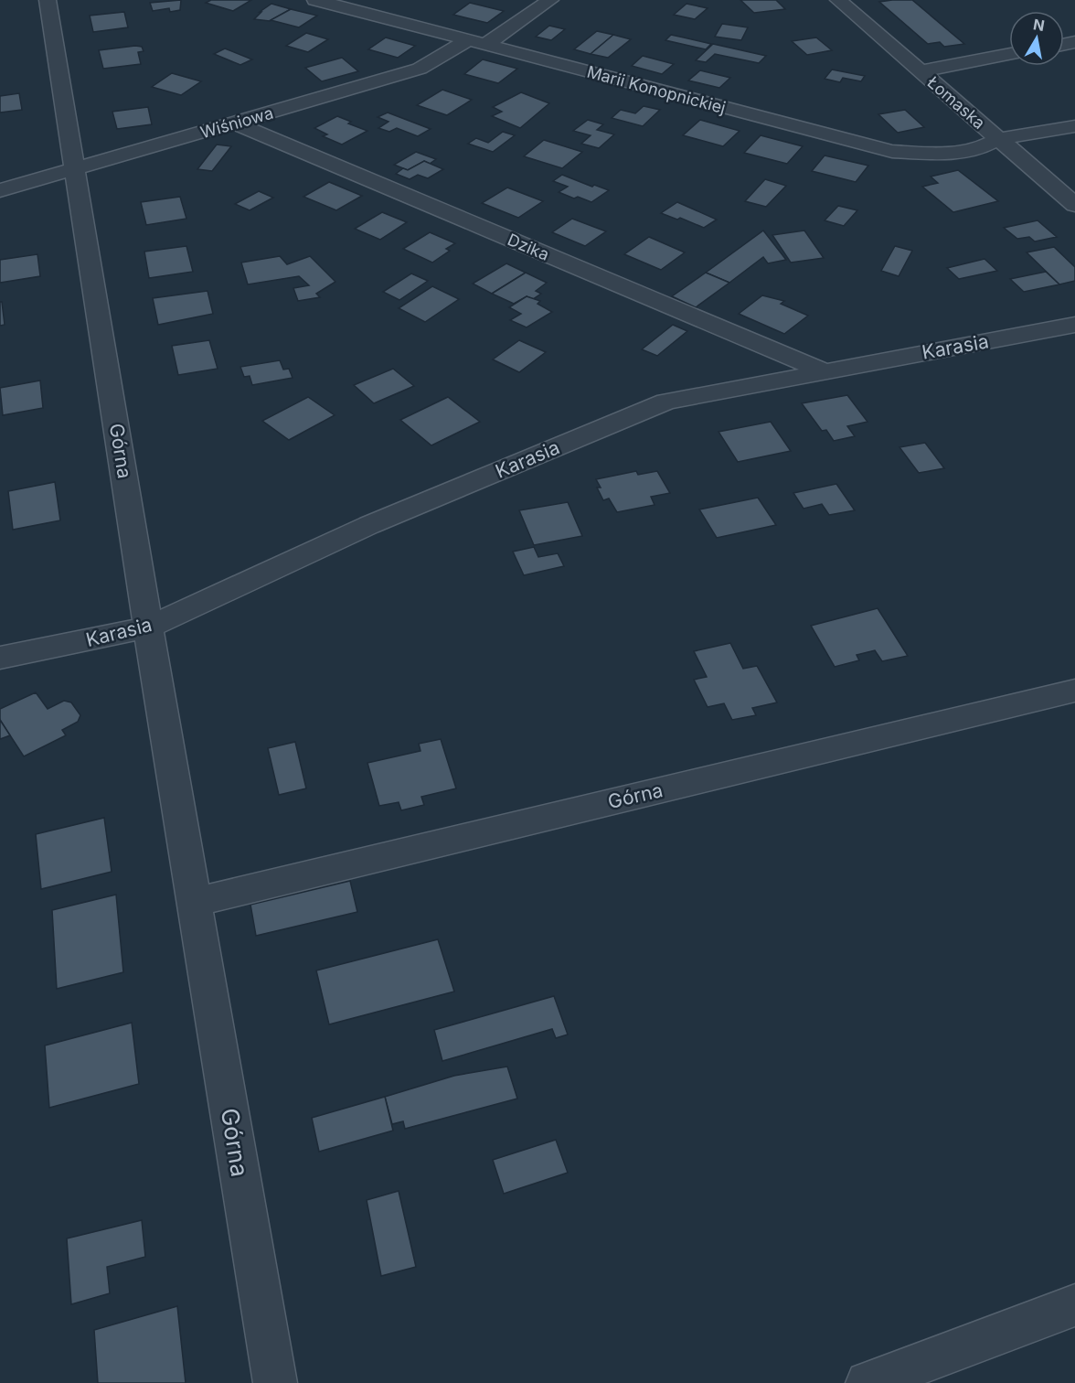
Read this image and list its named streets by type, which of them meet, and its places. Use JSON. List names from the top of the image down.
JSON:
{
  "streets": {
    "street": [
      "Marii Konopnickiej",
      "Łomaska",
      "Wiśniowa",
      "Dzika",
      "Karasia",
      "Górna"
    ]
  },
  "crossings": [
    ["Marii Konopnickiej", "Łomaska"],
    ["Marii Konopnickiej", "Wiśniowa"],
    ["Wiśniowa", "Dzika"],
    ["Wiśniowa", "Górna"],
    ["Dzika", "Karasia"],
    ["Karasia", "Górna"]
  ],
  "north": "top"
}
